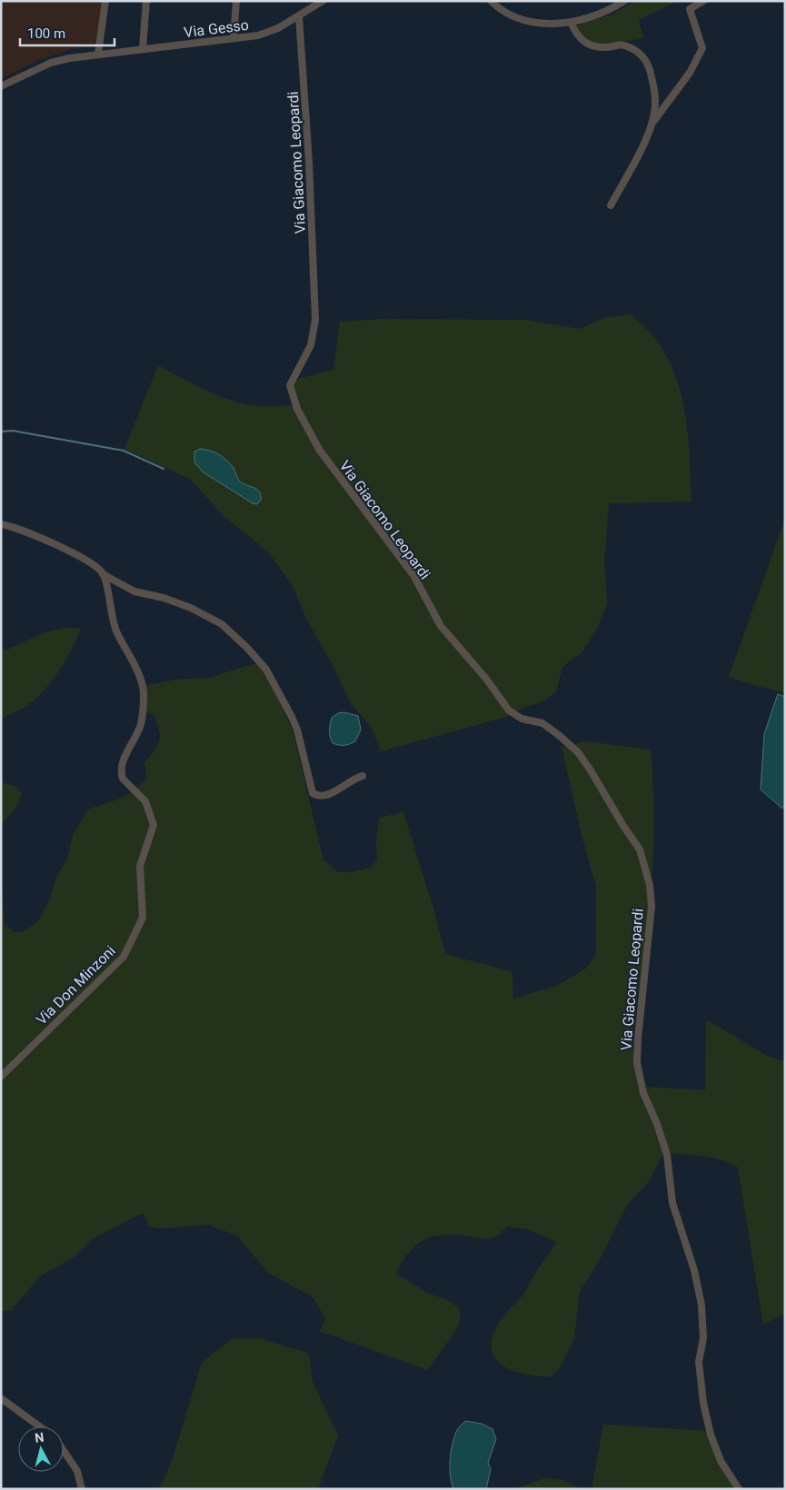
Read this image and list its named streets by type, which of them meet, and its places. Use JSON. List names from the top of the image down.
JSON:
{
  "streets": {
    "street": ["Via Gesso", "Via Giacomo Leopardi", "Via Don Minzoni"]
  },
  "crossings": [
    ["Via Gesso", "Via Giacomo Leopardi"]
  ],
  "scale_bar": "100 m",
  "north": "top"
}
